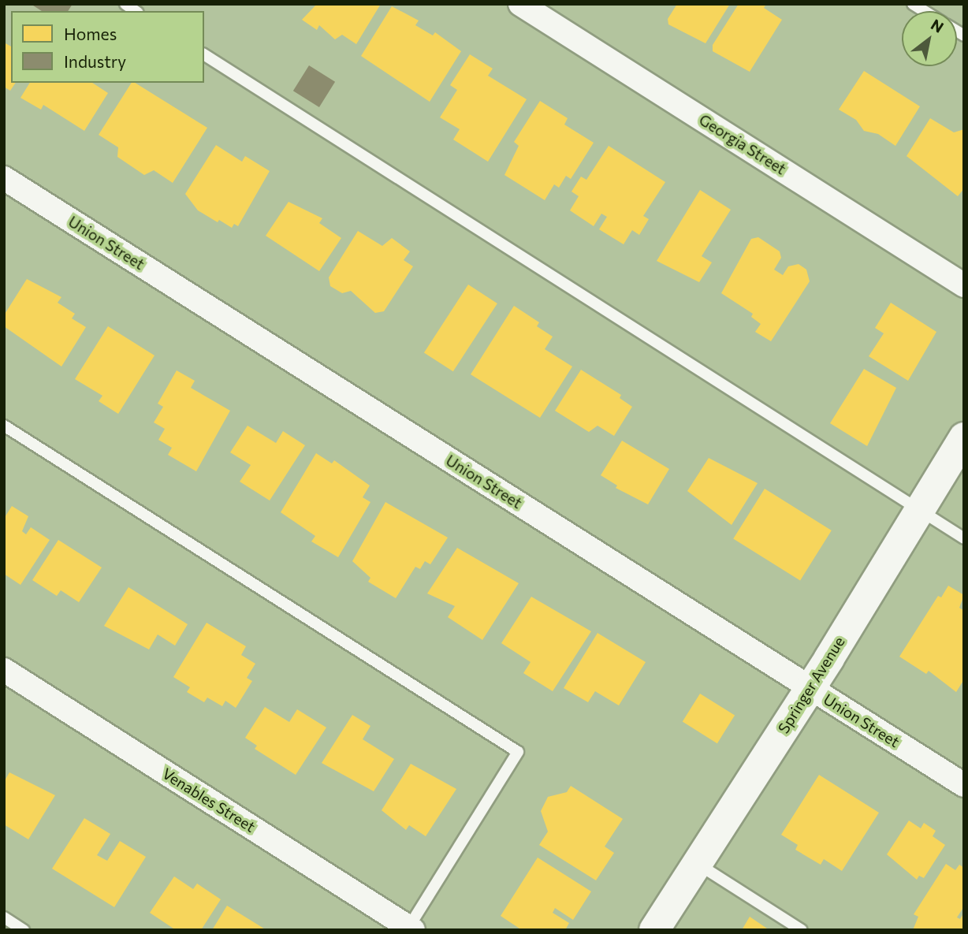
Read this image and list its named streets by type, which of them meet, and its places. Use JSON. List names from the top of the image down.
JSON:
{
  "streets": {
    "street": [
      "Georgia Street",
      "Union Street",
      "Springer Avenue",
      "Venables Street"
    ]
  },
  "crossings": [
    ["Union Street", "Springer Avenue"]
  ],
  "legend": ["Homes", "Industry"],
  "north": "top right"
}
